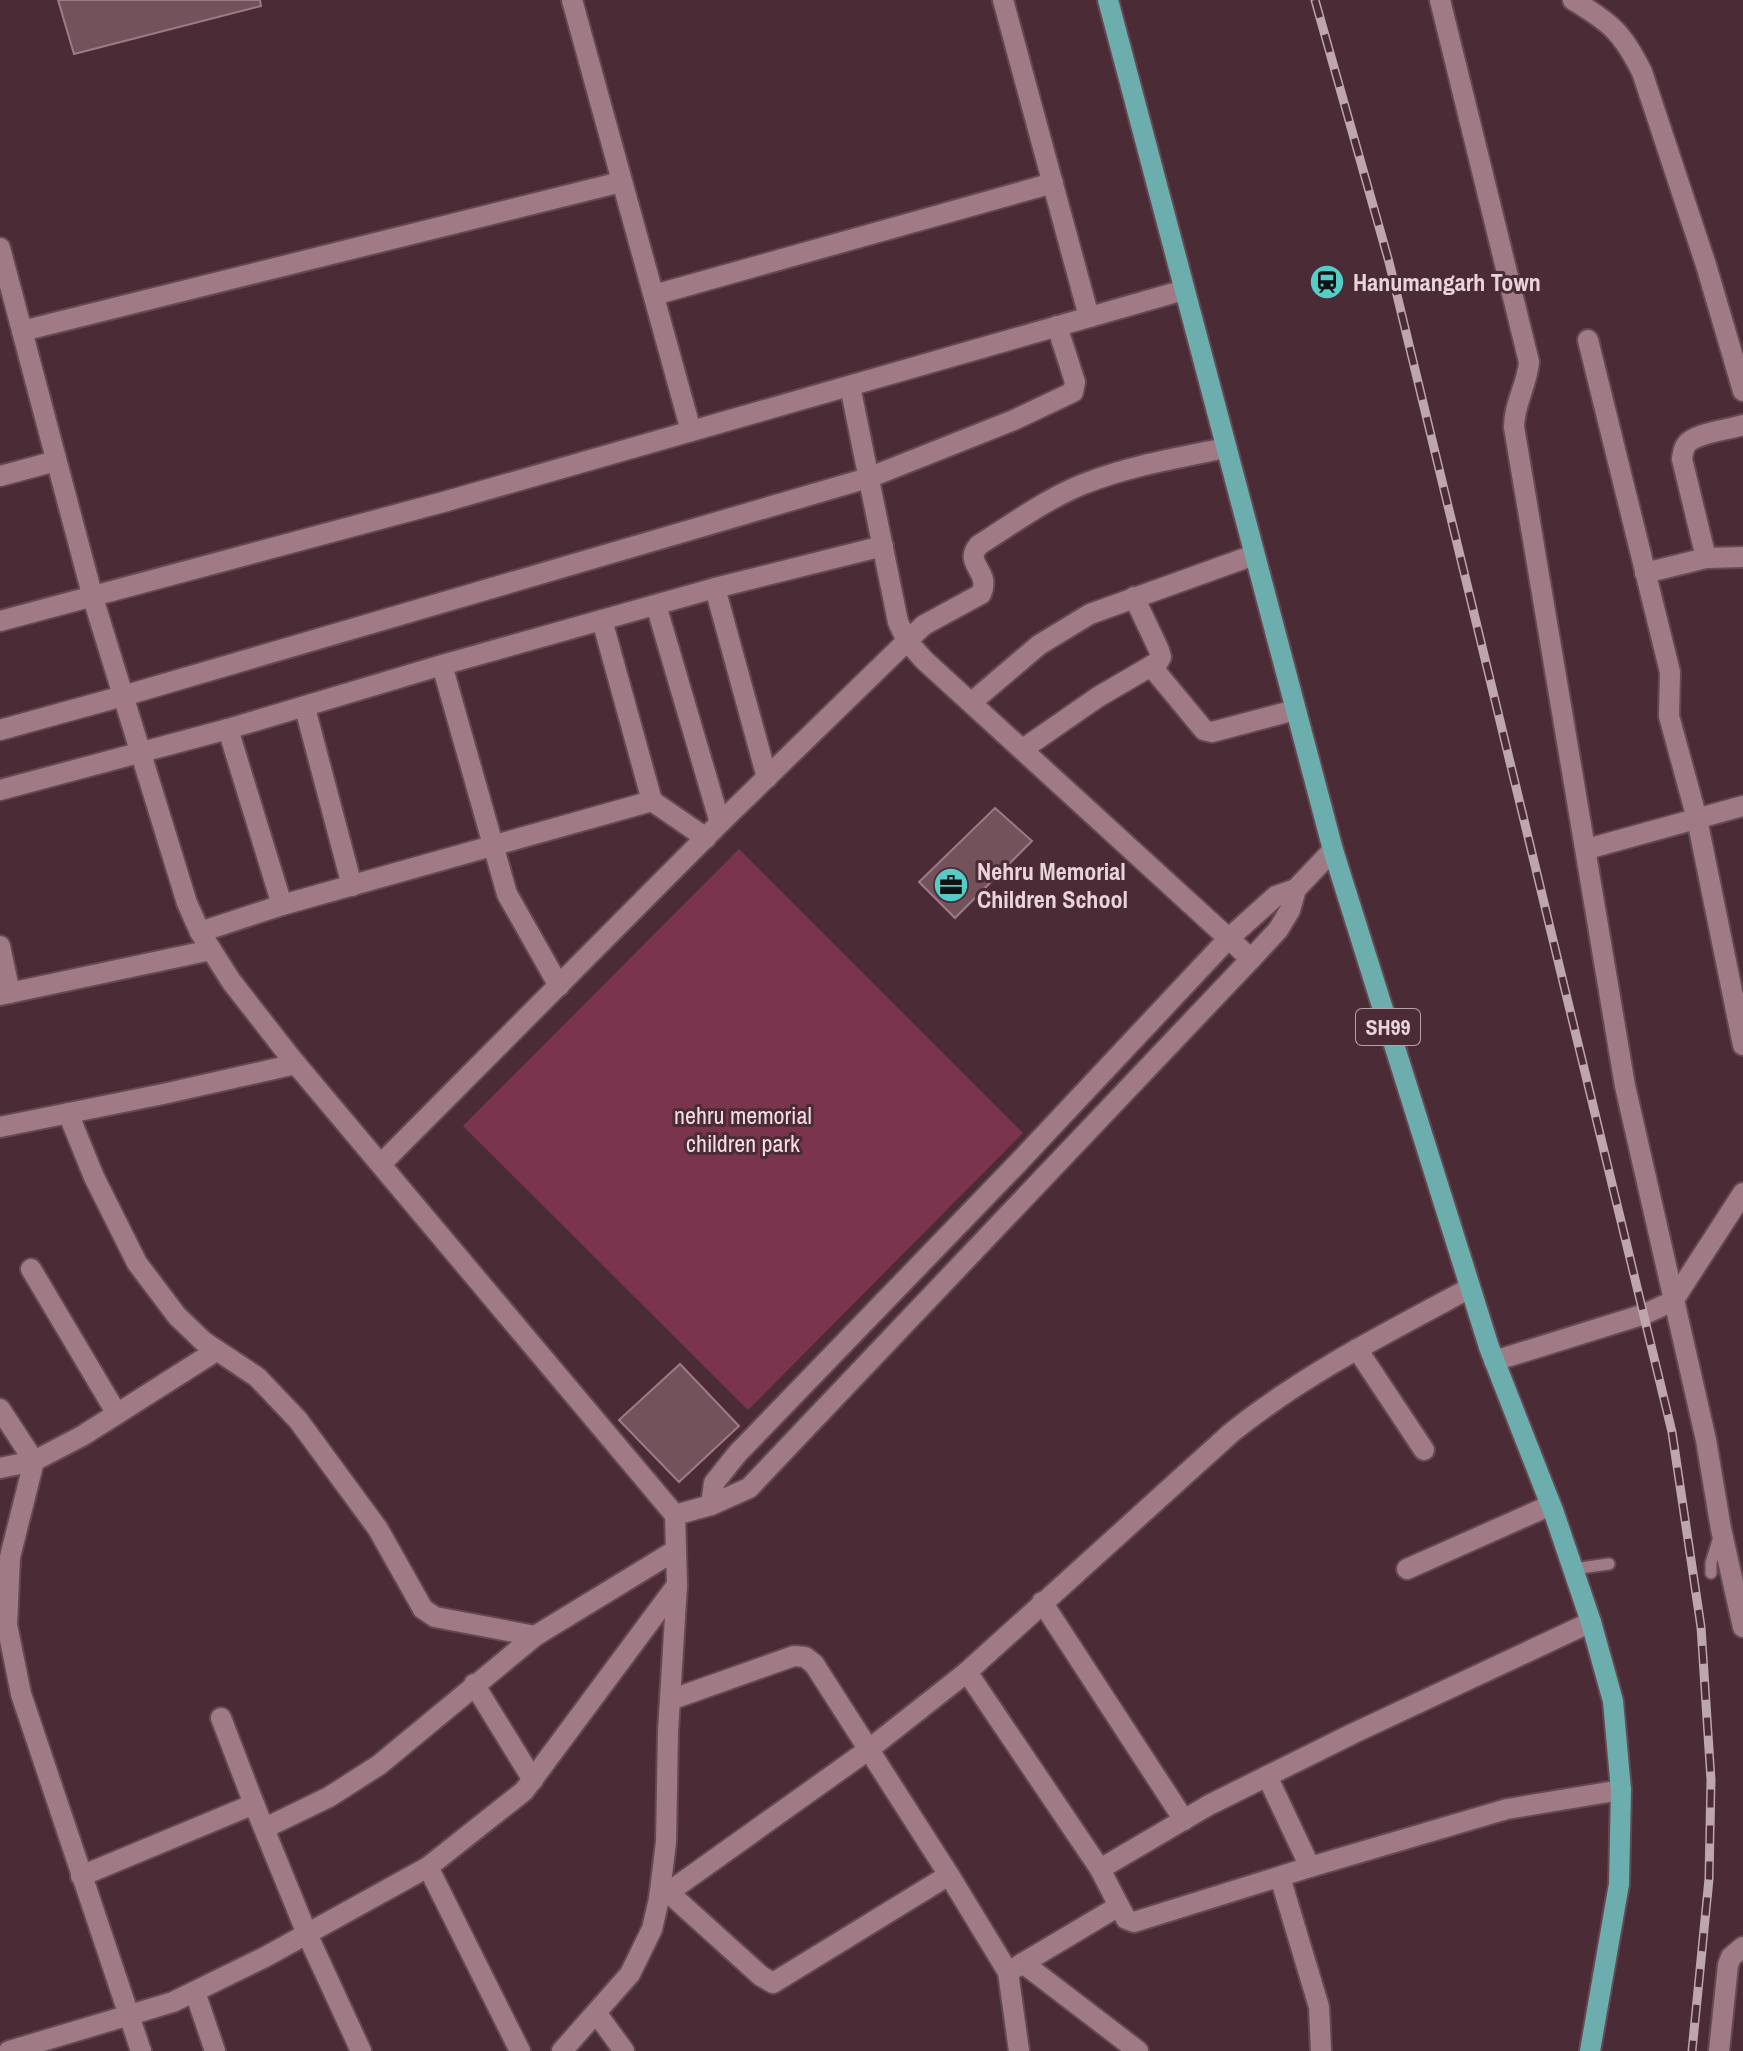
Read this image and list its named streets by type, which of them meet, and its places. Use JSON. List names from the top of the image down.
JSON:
{
  "streets": {
    "main road": ["SH99"]
  },
  "parks": ["nehru memorial children park"],
  "places": {
    "station": ["Hanumangarh Town"],
    "office": ["Nehru Memorial Children School"]
  }
}
